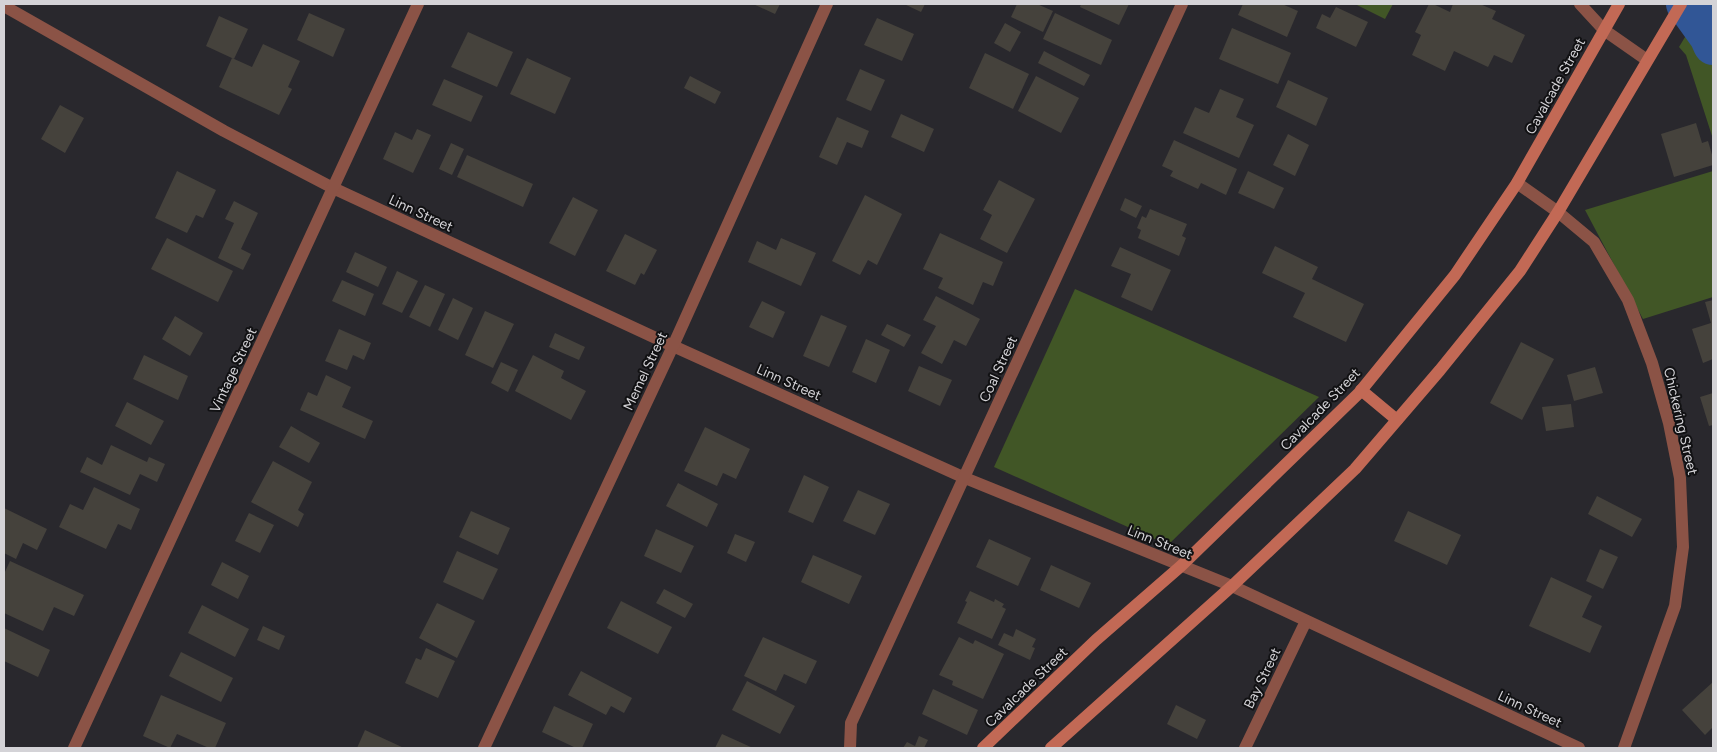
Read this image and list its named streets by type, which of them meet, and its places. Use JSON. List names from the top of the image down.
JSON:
{
  "streets": {
    "main road": ["Cavalcade Street"],
    "street": [
      "Linn Street",
      "Coal Street",
      "Vintage Street",
      "Memel Street",
      "Chickering Street",
      "Bay Street"
    ]
  },
  "crossings": [
    ["Cavalcade Street", "Linn Street"],
    ["Cavalcade Street", "Chickering Street"],
    ["Linn Street", "Coal Street"],
    ["Linn Street", "Vintage Street"],
    ["Linn Street", "Memel Street"],
    ["Linn Street", "Bay Street"]
  ]
}
